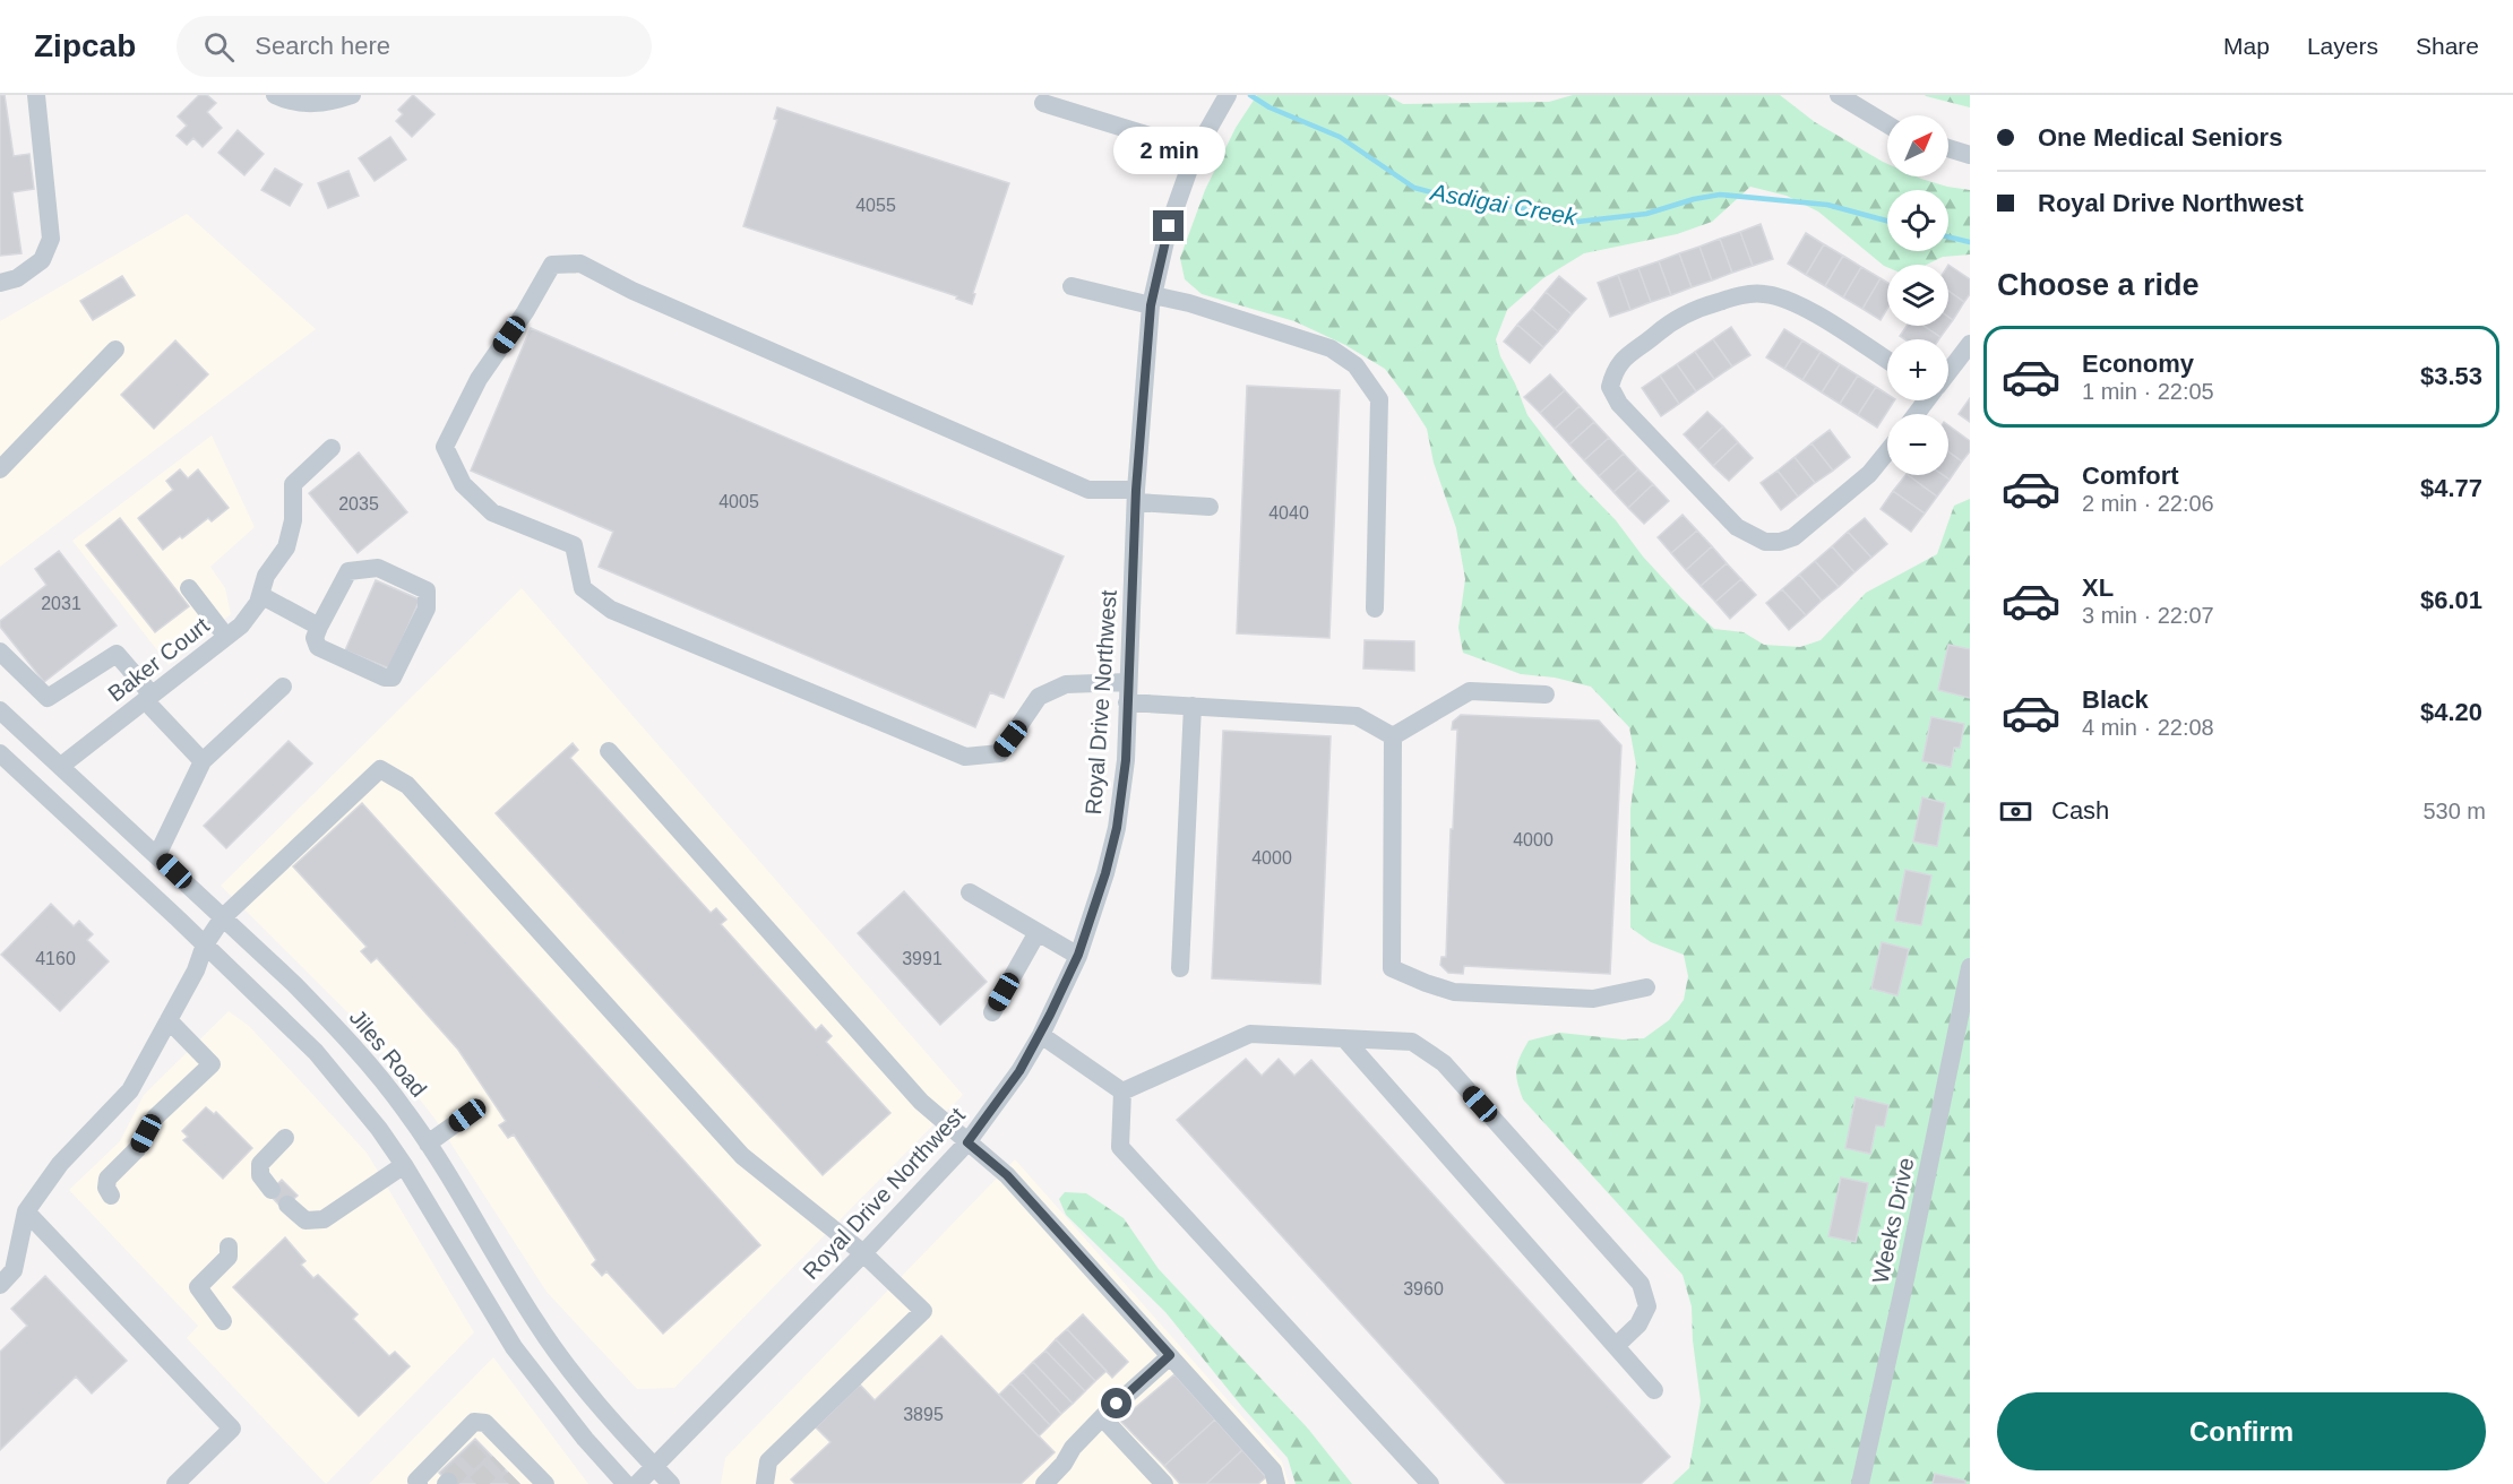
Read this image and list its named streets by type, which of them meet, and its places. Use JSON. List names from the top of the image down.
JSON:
{
  "streets": {
    "street": [
      "Baker Court",
      "Royal Drive Northwest",
      "Jiles Road",
      "Weeks Drive"
    ]
  },
  "crossings": [
    ["Baker Court", "Jiles Road"],
    ["Royal Drive Northwest", "Jiles Road"]
  ],
  "water": ["Asdigai Creek"],
  "house_numbers": [
    "4055",
    "4005",
    "2035",
    "4040",
    "2031",
    "4000",
    "4000",
    "4160",
    "3991",
    "3960",
    "3895"
  ],
  "north": "top right",
  "page": {
    "header": "Zipcab",
    "search": "Search here",
    "nav": ["Map", "Layers", "Share"],
    "banner": ["One Medical Seniors", "Royal Drive Northwest"],
    "map_buttons": ["+", "−"],
    "bubble": "2 min",
    "heading": "Choose a ride",
    "list": [
      {
        "name": "Economy",
        "note": "1 min · 22:05",
        "value": "$3.53"
      },
      {
        "name": "Comfort",
        "note": "2 min · 22:06",
        "value": "$4.77"
      },
      {
        "name": "XL",
        "note": "3 min · 22:07",
        "value": "$6.01"
      },
      {
        "name": "Black",
        "note": "4 min · 22:08",
        "value": "$4.20"
      }
    ],
    "pay": ["Cash", "530 m"],
    "buttons": "Confirm"
  }
}
